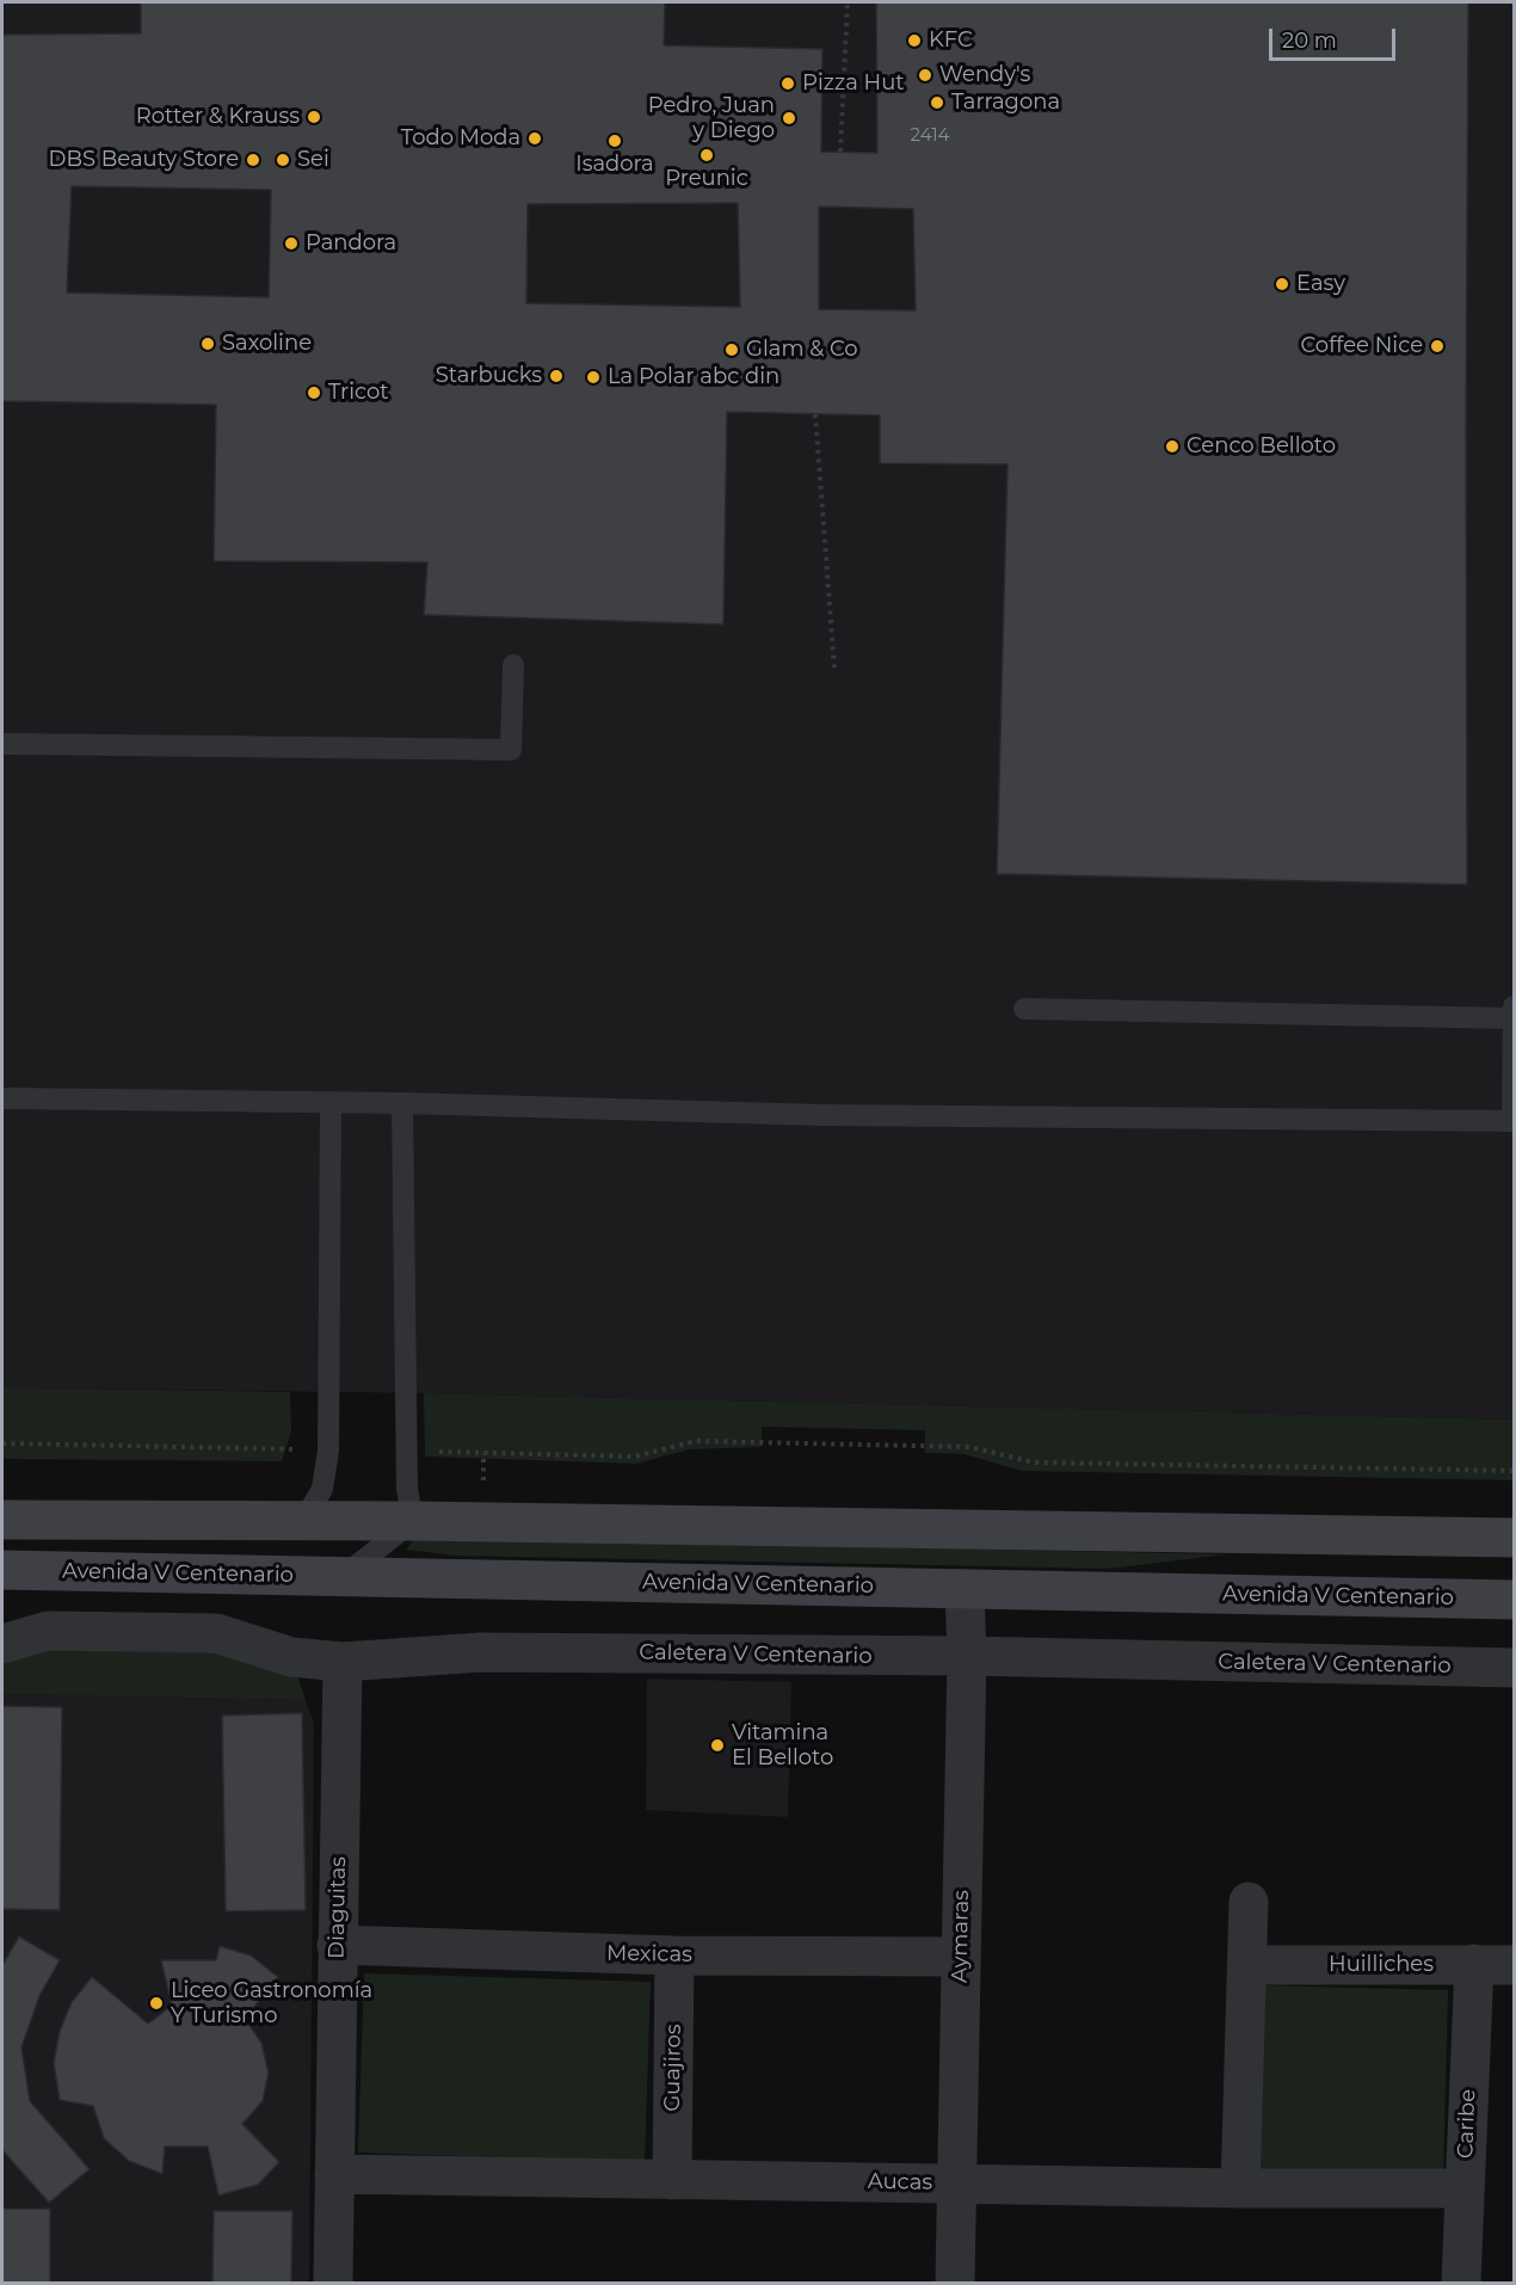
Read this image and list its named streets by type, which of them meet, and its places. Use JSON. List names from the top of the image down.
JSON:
{
  "streets": {
    "main road": ["Avenida V Centenario"],
    "street": [
      "Caletera V Centenario",
      "Diaguitas",
      "Aymaras",
      "Mexicas",
      "Huilliches",
      "Guajiros",
      "Caribe",
      "Aucas"
    ]
  },
  "crossings": [
    ["Avenida V Centenario", "Aymaras"],
    ["Caletera V Centenario", "Diaguitas"],
    ["Caletera V Centenario", "Aymaras"],
    ["Diaguitas", "Mexicas"],
    ["Diaguitas", "Aucas"],
    ["Aymaras", "Mexicas"],
    ["Aymaras", "Aucas"],
    ["Mexicas", "Guajiros"],
    ["Huilliches", "Caribe"],
    ["Guajiros", "Aucas"],
    ["Caribe", "Aucas"]
  ],
  "places": [
    "KFC",
    "Wendy's",
    "Pizza Hut",
    "Tarragona",
    "Rotter & Krauss",
    "Pedro, Juan y Diego",
    "Todo Moda",
    "Isadora",
    "Preunic",
    "DBS Beauty Store",
    "Sei",
    "Pandora",
    "Easy",
    "Saxoline",
    "Coffee Nice",
    "Glam & Co",
    "Starbucks",
    "La Polar abc din",
    "Tricot",
    "Cenco Belloto",
    "Vitamina El Belloto",
    "Liceo Gastronomía Y Turismo"
  ],
  "house_numbers": ["2414"],
  "scale_bar": "20 m"
}
